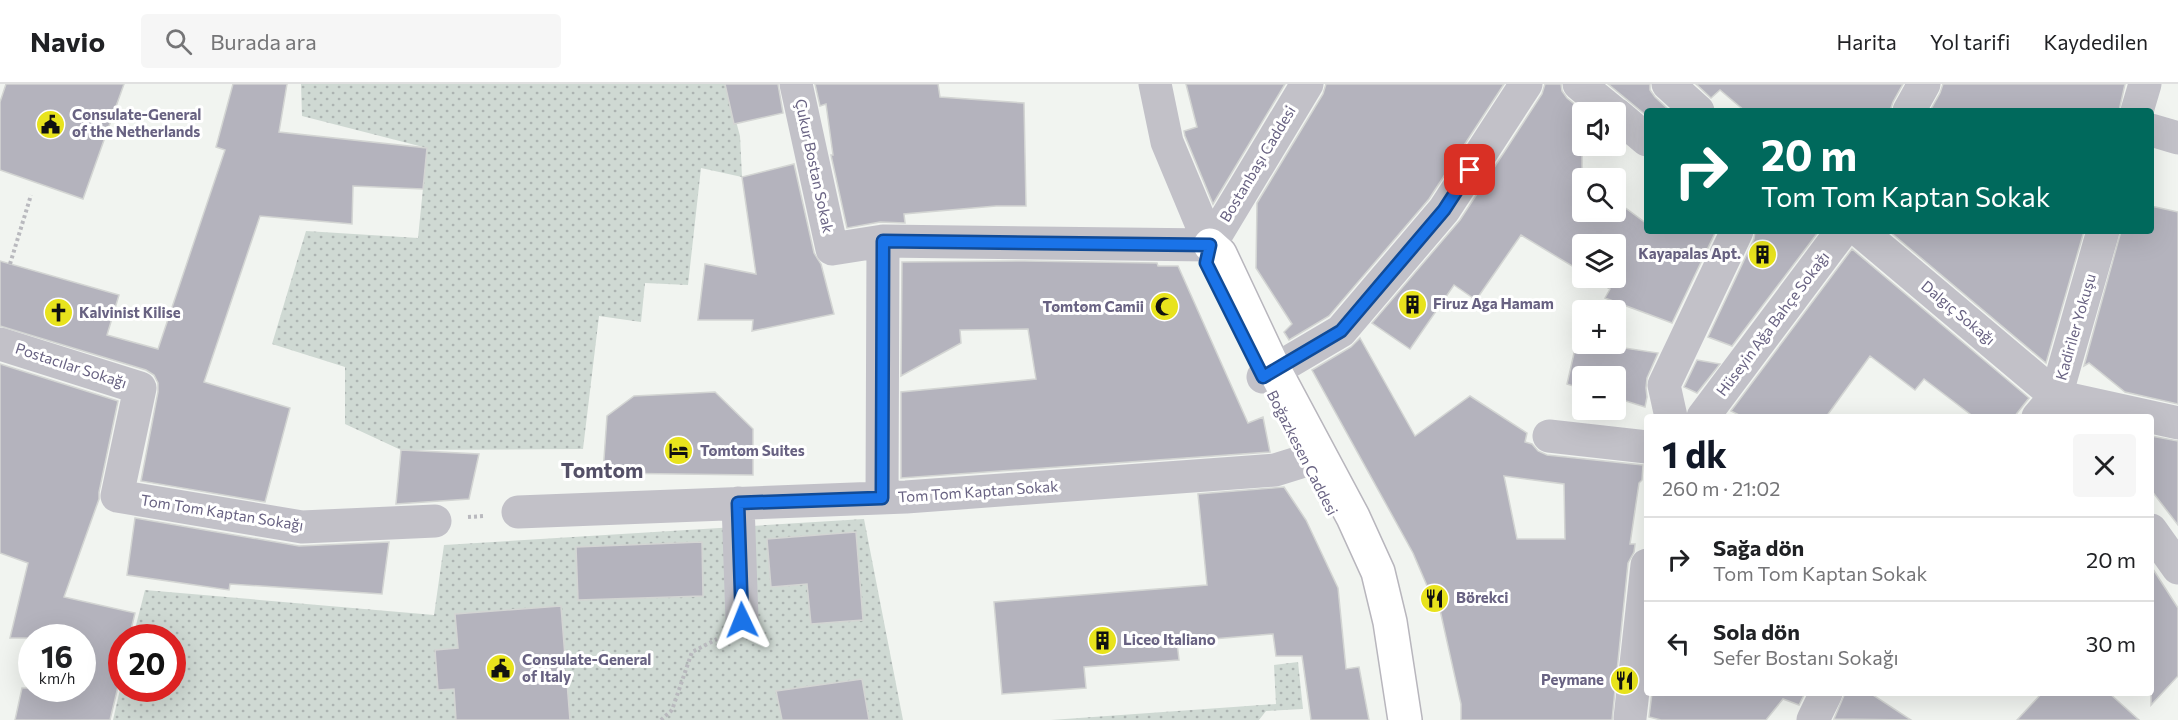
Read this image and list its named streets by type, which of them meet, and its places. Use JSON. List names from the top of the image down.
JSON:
{
  "streets": {
    "main road": ["Boğazkesen Caddesi"],
    "street": [
      "Bostanbaşı Caddesi",
      "Çukur Bostan Sokak",
      "Dalgıç Sokağı",
      "Hüseyin Ağa Bahçe Sokağı",
      "Kadiriler Yokuşu",
      "Postacılar Sokağı",
      "Tom Tom Kaptan Sokak",
      "Tom Tom Kaptan Sokağı"
    ]
  },
  "crossings": [
    ["Bostanbaşı Caddesi", "Boğazkesen Caddesi"],
    ["Dalgıç Sokağı", "Kadiriler Yokuşu"],
    ["Postacılar Sokağı", "Tom Tom Kaptan Sokağı"],
    ["Boğazkesen Caddesi", "Tom Tom Kaptan Sokak"]
  ],
  "districts": ["Tomtom"],
  "places": {
    "public building": ["Consulate-General of the Netherlands", "Consulate-General of Italy"],
    "building": ["Kayapalas Apt.", "Firuz Aga Hamam", "Liceo Italiano"],
    "mosque": ["Tomtom Camii"],
    "church": ["Kalvinist Kilise"],
    "hotel": ["Tomtom Suites"],
    "restaurant": ["Börekci", "Peymane"]
  },
  "page": {
    "header": "Navio",
    "search": "Burada ara",
    "nav": ["Harita", "Yol tarifi", "Kaydedilen"],
    "map_buttons": ["+", "−"],
    "turn": ["20 m", "Tom Tom Kaptan Sokak"],
    "heading": ["1 dk", "260 m · 21:02"],
    "list": [
      {
        "name": "Sağa dön",
        "note": "Tom Tom Kaptan Sokak",
        "value": "20 m"
      },
      {
        "name": "Sola dön",
        "note": "Sefer Bostanı Sokağı",
        "value": "30 m"
      }
    ],
    "speed": "16 km/h",
    "limit": "20"
  }
}
